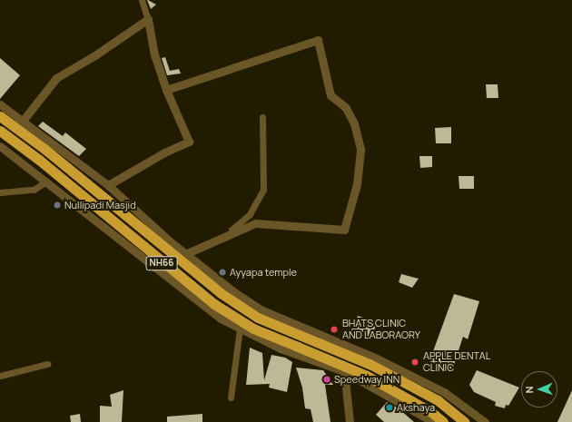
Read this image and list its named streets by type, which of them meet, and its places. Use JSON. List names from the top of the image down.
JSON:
{
  "streets": {
    "highway": ["NH66"]
  },
  "places": [
    "Nullipadi Masjid",
    "Ayyapa temple",
    "BHATS CLINIC AND LABORAORY",
    "APPLE DENTAL CLINIC",
    "Speedway INN",
    "Akshaya"
  ],
  "north": "left"
}
